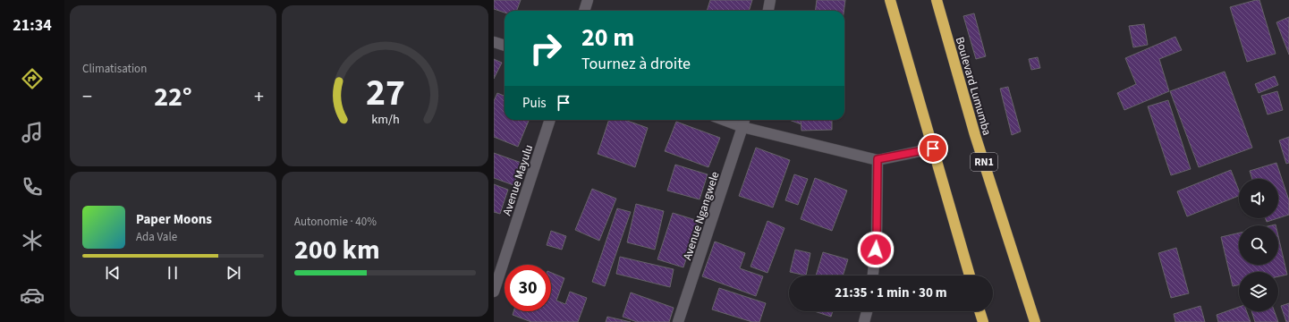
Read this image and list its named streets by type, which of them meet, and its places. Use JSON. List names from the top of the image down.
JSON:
{
  "streets": {
    "highway": ["Boulevard Lumumba", "RN1"],
    "street": ["Avenue Mayulu", "Avenue Ngangwele"]
  },
  "page": {
    "tabs": "21:34",
    "tile": [
      "Climatisation",
      ["Autonomie · 40%", "200 km"]
    ],
    "turn": ["20 m", "Tournez à droite"],
    "heat": ["−", "22°", "+"],
    "then": "Puis",
    "song": ["Paper Moons", "Ada Vale"],
    "limit": "30",
    "trip": "21:35 · 1 min · 30 m",
    "gauge": ["27", "km/h"]
  }
}
